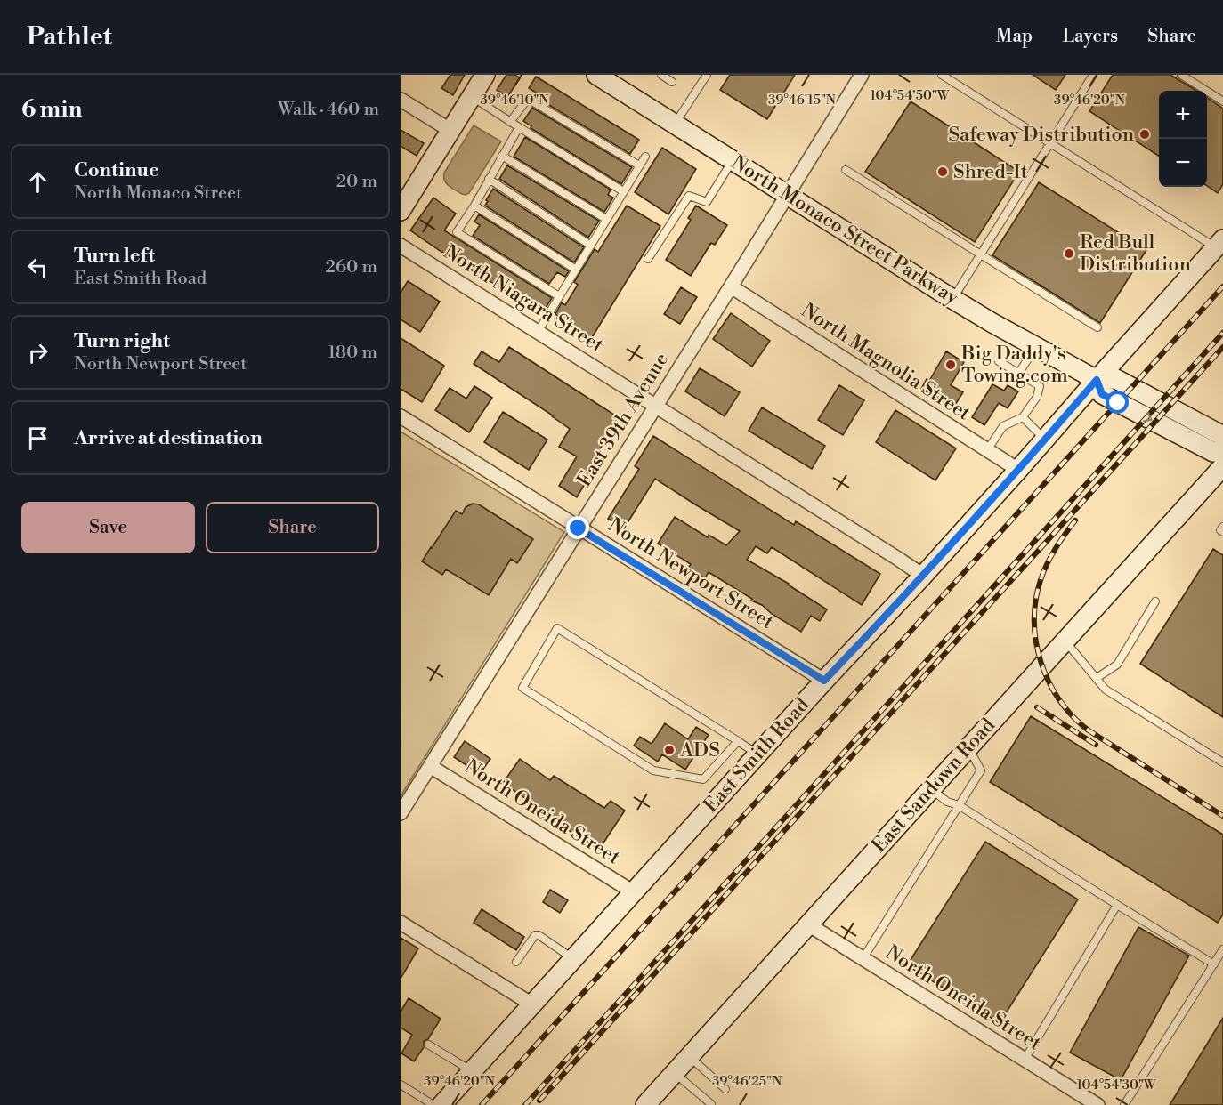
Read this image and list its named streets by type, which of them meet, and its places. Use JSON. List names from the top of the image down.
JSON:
{
  "streets": {
    "street": [
      "North Monaco Street Parkway",
      "North Niagara Street",
      "North Magnolia Street",
      "East 39th Avenue",
      "North Newport Street",
      "East Smith Road",
      "East Sandown Road",
      "North Oneida Street"
    ]
  },
  "crossings": [
    ["North Monaco Street Parkway", "East 39th Avenue"],
    ["North Monaco Street Parkway", "East Smith Road"],
    ["North Niagara Street", "East 39th Avenue"],
    ["North Niagara Street", "East Smith Road"],
    ["North Magnolia Street", "East 39th Avenue"],
    ["North Magnolia Street", "East Smith Road"],
    ["East 39th Avenue", "North Newport Street"],
    ["East 39th Avenue", "North Oneida Street"],
    ["North Newport Street", "East Smith Road"],
    ["East Smith Road", "North Oneida Street"],
    ["East Sandown Road", "North Oneida Street"]
  ],
  "places": [
    "Safeway Distribution",
    "Shred-It",
    "Red Bull Distribution",
    "Big Daddy's Towing.com",
    "ADS"
  ],
  "page": {
    "header": "Pathlet",
    "nav": ["Map", "Layers", "Share"],
    "heading": ["6 min", "Walk · 460 m"],
    "map_buttons": ["+", "−"],
    "list": [
      ["Continue", "North Monaco Street", "20 m"],
      ["Turn left", "East Smith Road", "260 m"],
      ["Turn right", "North Newport Street", "180 m"],
      "Arrive at destination"
    ],
    "buttons": ["Save", "Share"]
  },
  "coordinates": [
    "104°54'50\"W",
    "39°46'10\"N",
    "39°46'15\"N",
    "39°46'20\"N",
    "39°46'25\"N",
    "104°54'30\"W"
  ]
}
